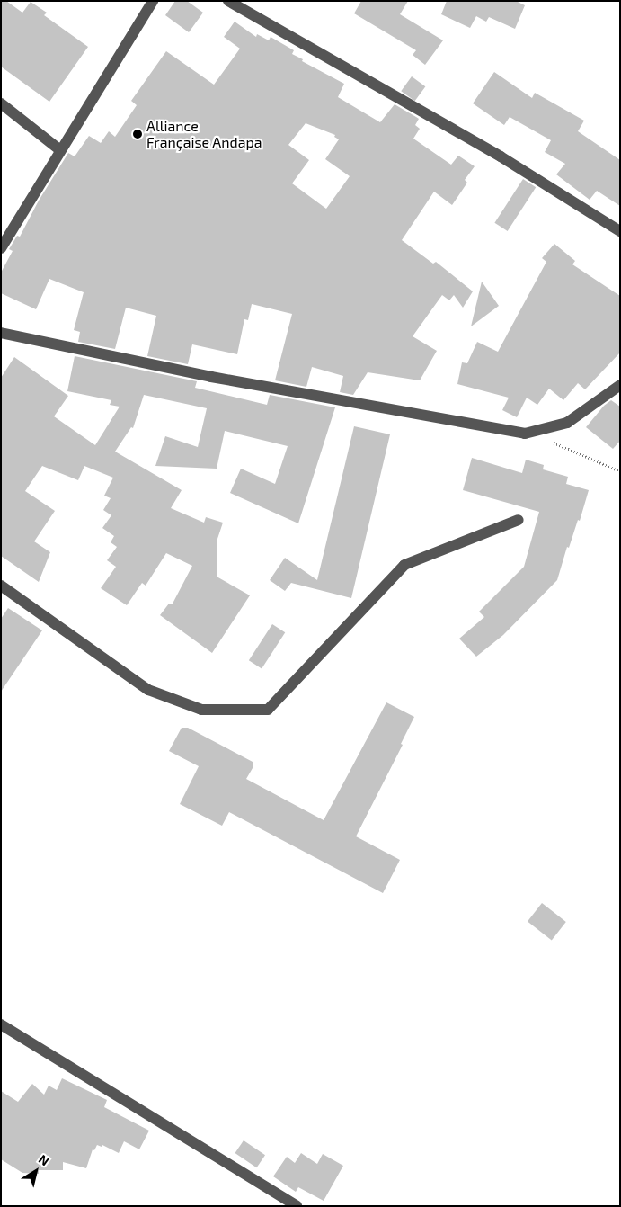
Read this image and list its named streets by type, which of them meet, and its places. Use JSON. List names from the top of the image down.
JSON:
{
  "places": ["Alliance Française Andapa"],
  "north": "top right"
}
